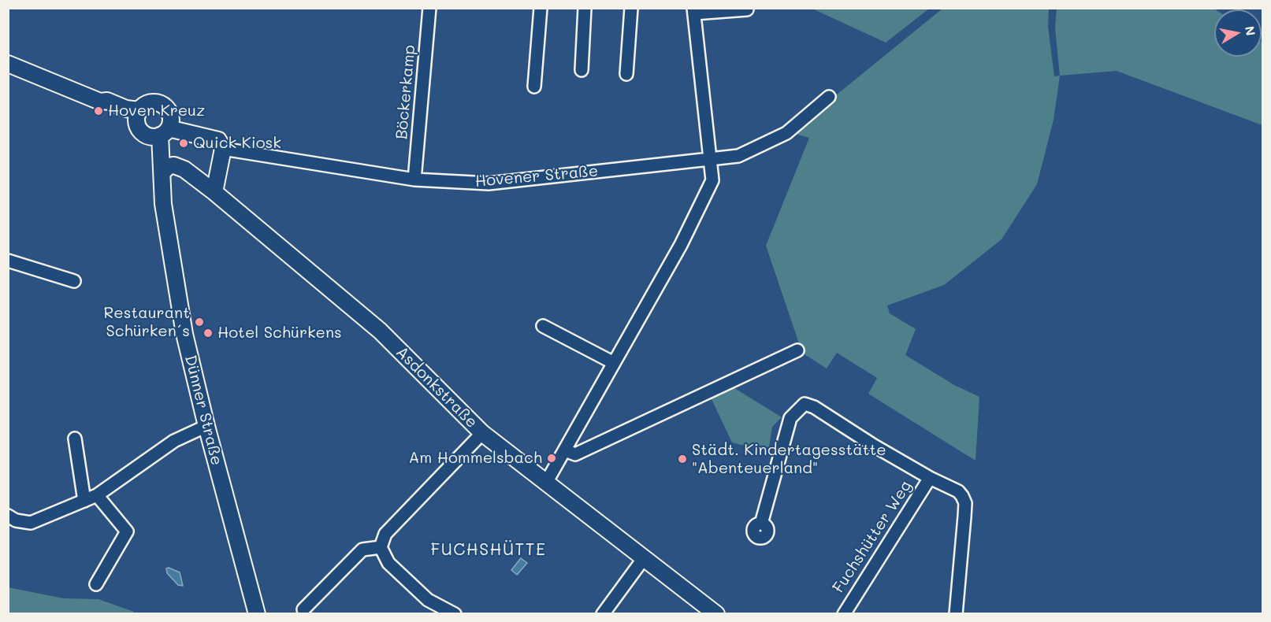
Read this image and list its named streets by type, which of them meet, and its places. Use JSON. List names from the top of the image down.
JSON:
{
  "streets": {
    "street": [
      "Böckerkamp",
      "Hovener Straße",
      "Asdonkstraße",
      "Dünner Straße",
      "Fuchshütter Weg"
    ]
  },
  "crossings": [
    ["Böckerkamp", "Hovener Straße"],
    ["Hovener Straße", "Dünner Straße"],
    ["Asdonkstraße", "Dünner Straße"]
  ],
  "districts": ["FUCHSHÜTTE"],
  "places": [
    "Hoven Kreuz",
    "Quick Kiosk",
    "Restaurant Schürken´s",
    "Hotel Schürkens",
    "Am Hommelsbach",
    "Städt. Kindertagesstätte \"Abenteuerland\""
  ],
  "north": "right"
}
